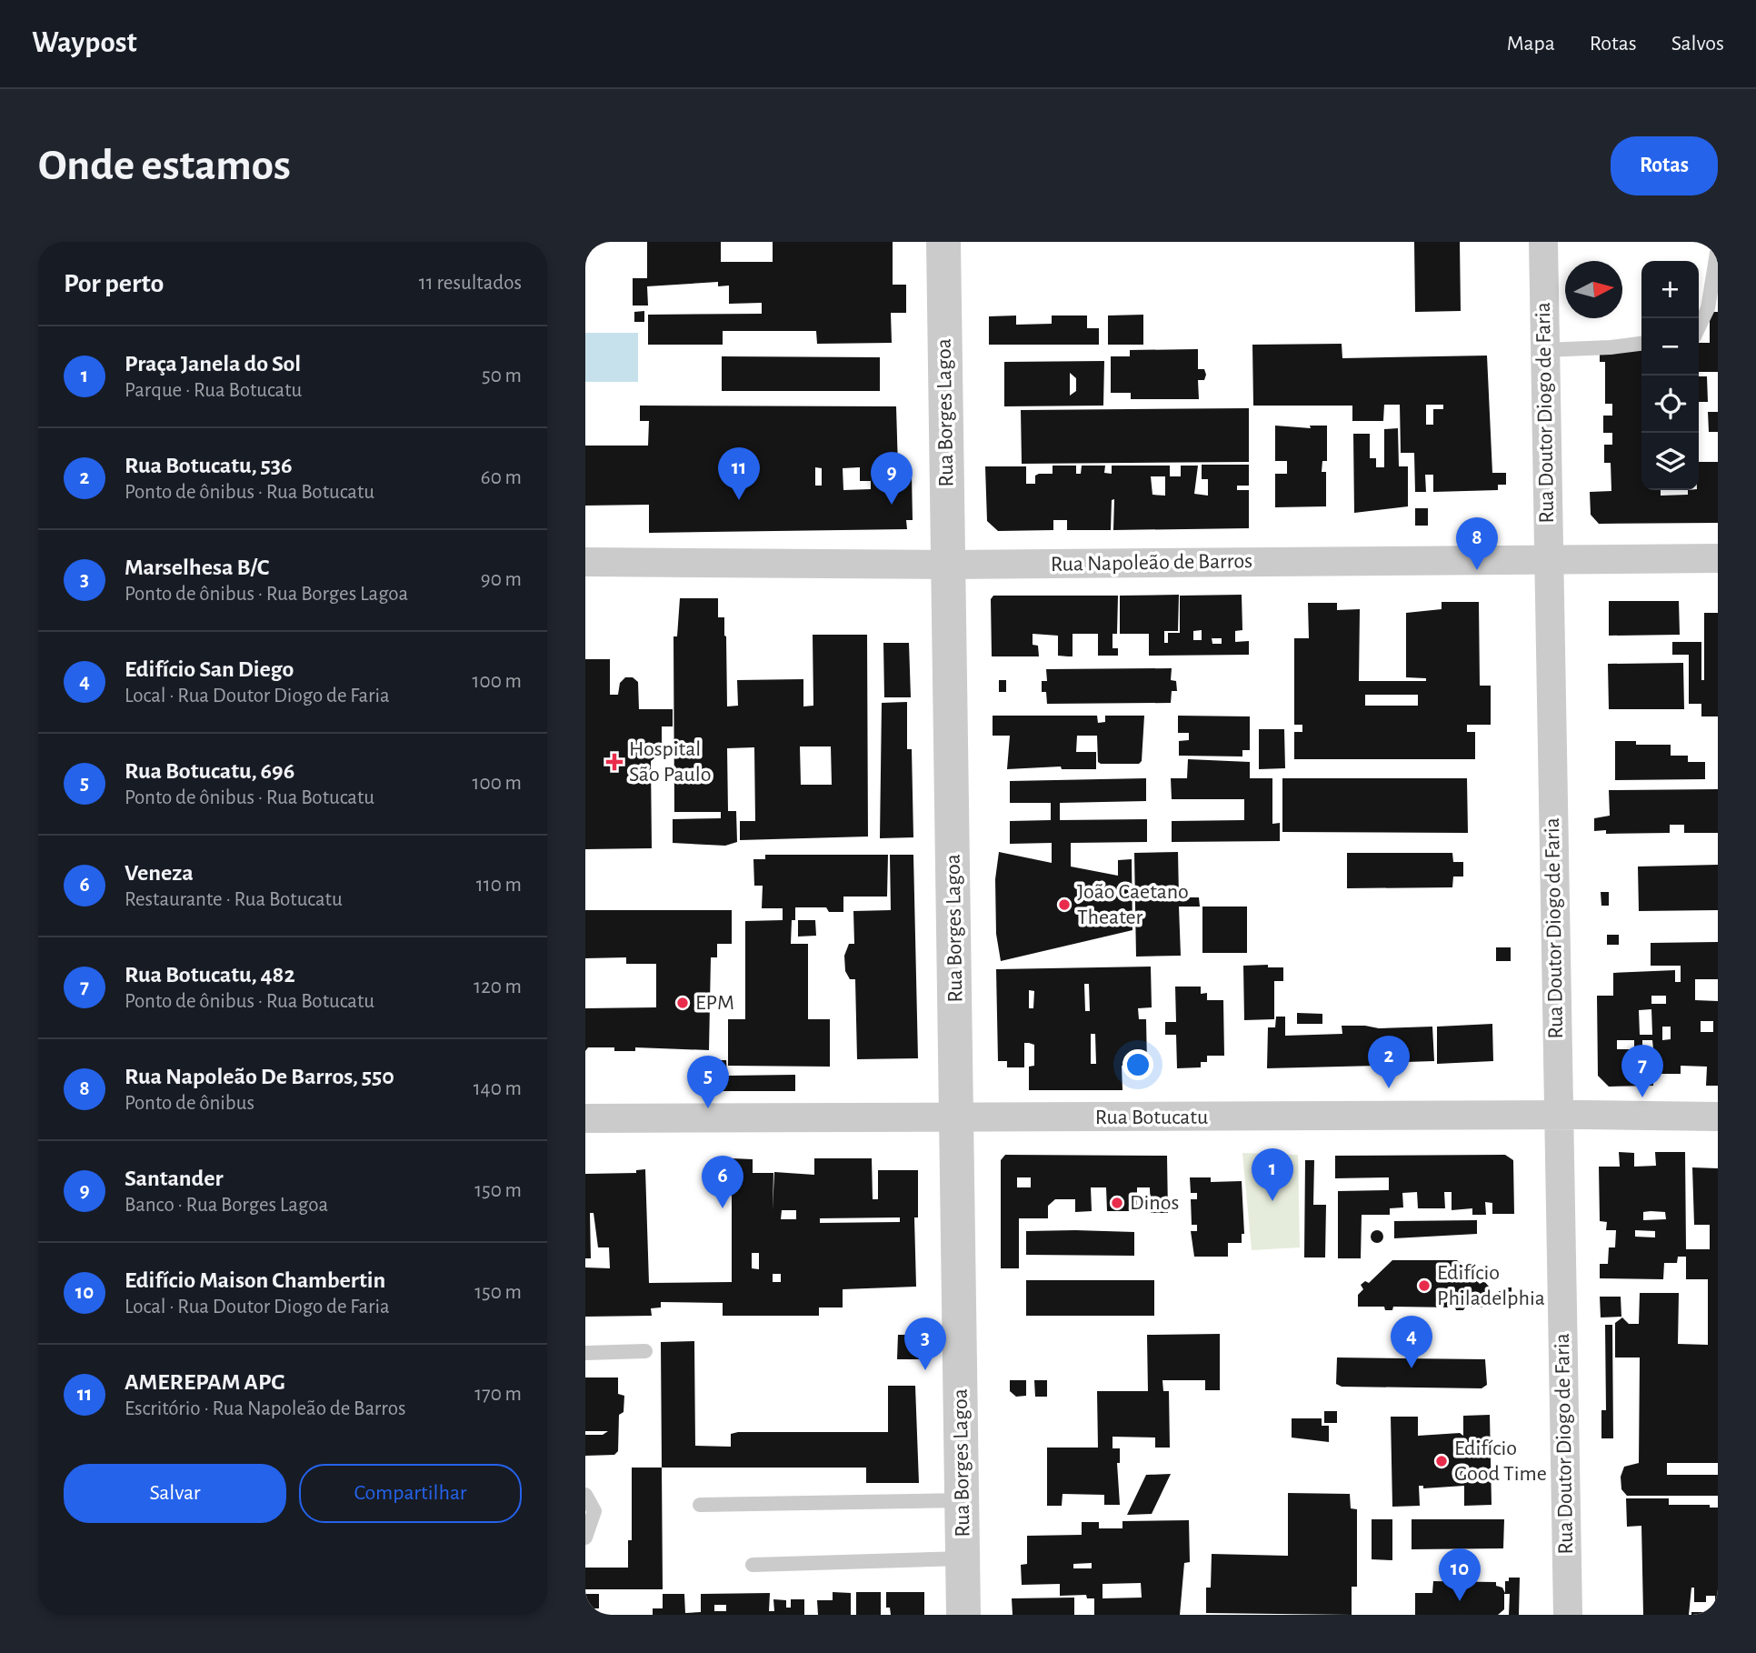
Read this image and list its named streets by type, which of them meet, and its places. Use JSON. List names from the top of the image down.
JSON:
{
  "streets": {
    "street": [
      "Rua Borges Lagoa",
      "Rua Doutor Diogo de Faria",
      "Rua Napoleão de Barros",
      "Rua Botucatu"
    ]
  },
  "crossings": [
    ["Rua Borges Lagoa", "Rua Napoleão de Barros"],
    ["Rua Borges Lagoa", "Rua Botucatu"],
    ["Rua Doutor Diogo de Faria", "Rua Napoleão de Barros"],
    ["Rua Doutor Diogo de Faria", "Rua Botucatu"]
  ],
  "places": {
    "health": ["Hospital São Paulo"],
    "other": [
      "João Caetano Theater",
      "EPM",
      "Dinos",
      "Edifício Philadelphia",
      "Edifício Good Time"
    ]
  },
  "north": "right",
  "page": {
    "header": "Waypost",
    "nav": ["Mapa", "Rotas", "Salvos"],
    "buttons": [
      "Rotas",
      ["Salvar", "Compartilhar"]
    ],
    "title": "Onde estamos",
    "heading": ["Por perto", "11 resultados"],
    "map_buttons": ["+", "−"],
    "list": [
      {
        "mark": "1",
        "name": "Praça Janela do Sol",
        "note": "Parque · Rua Botucatu",
        "value": "50 m"
      },
      {
        "mark": "2",
        "name": "Rua Botucatu, 536",
        "note": "Ponto de ônibus · Rua Botucatu",
        "value": "60 m"
      },
      {
        "mark": "3",
        "name": "Marselhesa B/C",
        "note": "Ponto de ônibus · Rua Borges Lagoa",
        "value": "90 m"
      },
      {
        "mark": "4",
        "name": "Edifício San Diego",
        "note": "Local · Rua Doutor Diogo de Faria",
        "value": "100 m"
      },
      {
        "mark": "5",
        "name": "Rua Botucatu, 696",
        "note": "Ponto de ônibus · Rua Botucatu",
        "value": "100 m"
      },
      {
        "mark": "6",
        "name": "Veneza",
        "note": "Restaurante · Rua Botucatu",
        "value": "110 m"
      },
      {
        "mark": "7",
        "name": "Rua Botucatu, 482",
        "note": "Ponto de ônibus · Rua Botucatu",
        "value": "120 m"
      },
      {
        "mark": "8",
        "name": "Rua Napoleão De Barros, 550",
        "note": "Ponto de ônibus",
        "value": "140 m"
      },
      {
        "mark": "9",
        "name": "Santander",
        "note": "Banco · Rua Borges Lagoa",
        "value": "150 m"
      },
      {
        "mark": "10",
        "name": "Edifício Maison Chambertin",
        "note": "Local · Rua Doutor Diogo de Faria",
        "value": "150 m"
      },
      {
        "mark": "11",
        "name": "AMEREPAM APG",
        "note": "Escritório · Rua Napoleão de Barros",
        "value": "170 m"
      }
    ],
    "pins": [
      "11",
      "9",
      "8",
      "2",
      "7",
      "5",
      "1",
      "6",
      "4",
      "3",
      "10"
    ]
  }
}
